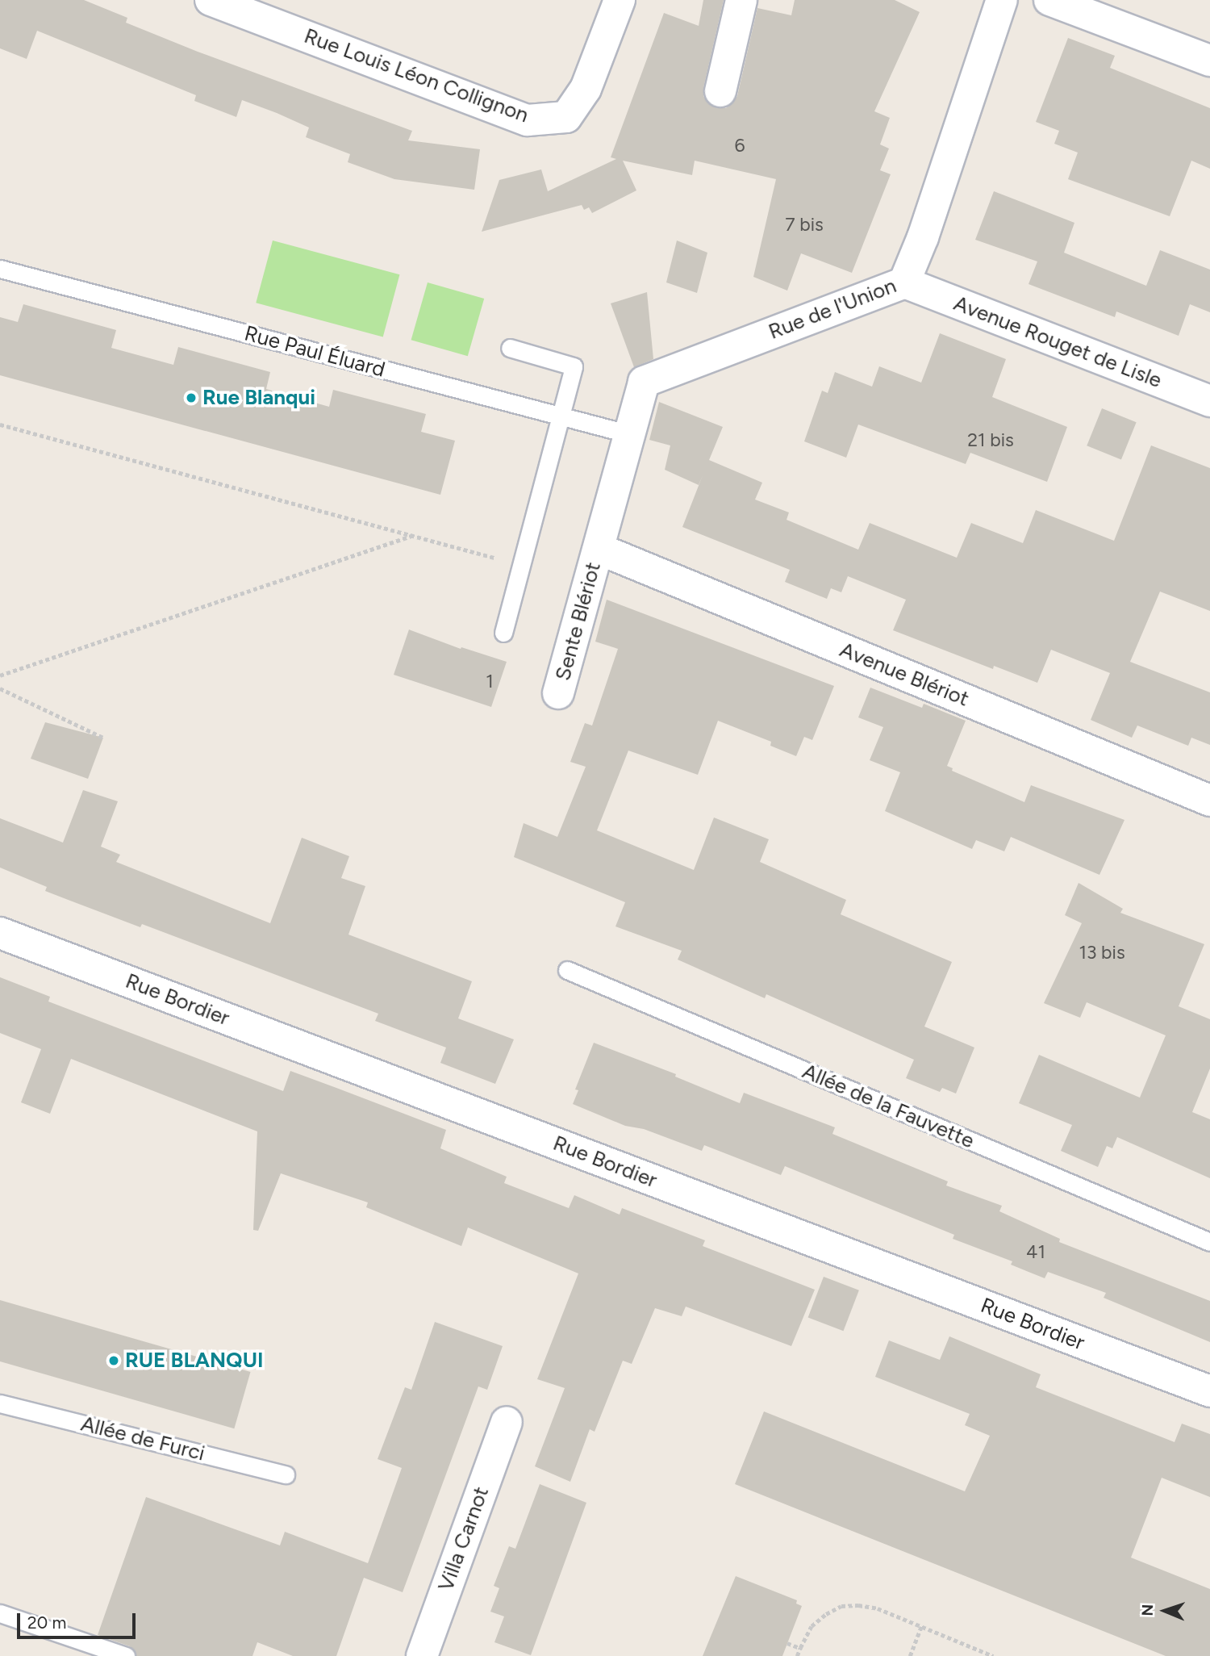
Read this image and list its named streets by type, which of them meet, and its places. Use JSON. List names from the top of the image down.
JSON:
{
  "streets": {
    "street": [
      "Rue Louis Léon Collignon",
      "Rue de l'Union",
      "Avenue Rouget de Lisle",
      "Sente Blériot",
      "Avenue Blériot",
      "Rue Bordier",
      "Villa Carnot"
    ],
    "lane": ["Rue Paul Éluard", "Allée de la Fauvette", "Allée de Furci"]
  },
  "crossings": [
    ["Rue de l'Union", "Avenue Rouget de Lisle"],
    ["Rue de l'Union", "Rue Paul Éluard"],
    ["Rue de l'Union", "Sente Blériot"],
    ["Rue de l'Union", "Avenue Blériot"],
    ["Sente Blériot", "Avenue Blériot"]
  ],
  "places": ["Rue Blanqui", "RUE BLANQUI"],
  "house_numbers": [
    "6",
    "7 bis",
    "21 bis",
    "1",
    "13 bis",
    "41"
  ],
  "scale_bar": "20 m",
  "north": "left"
}
